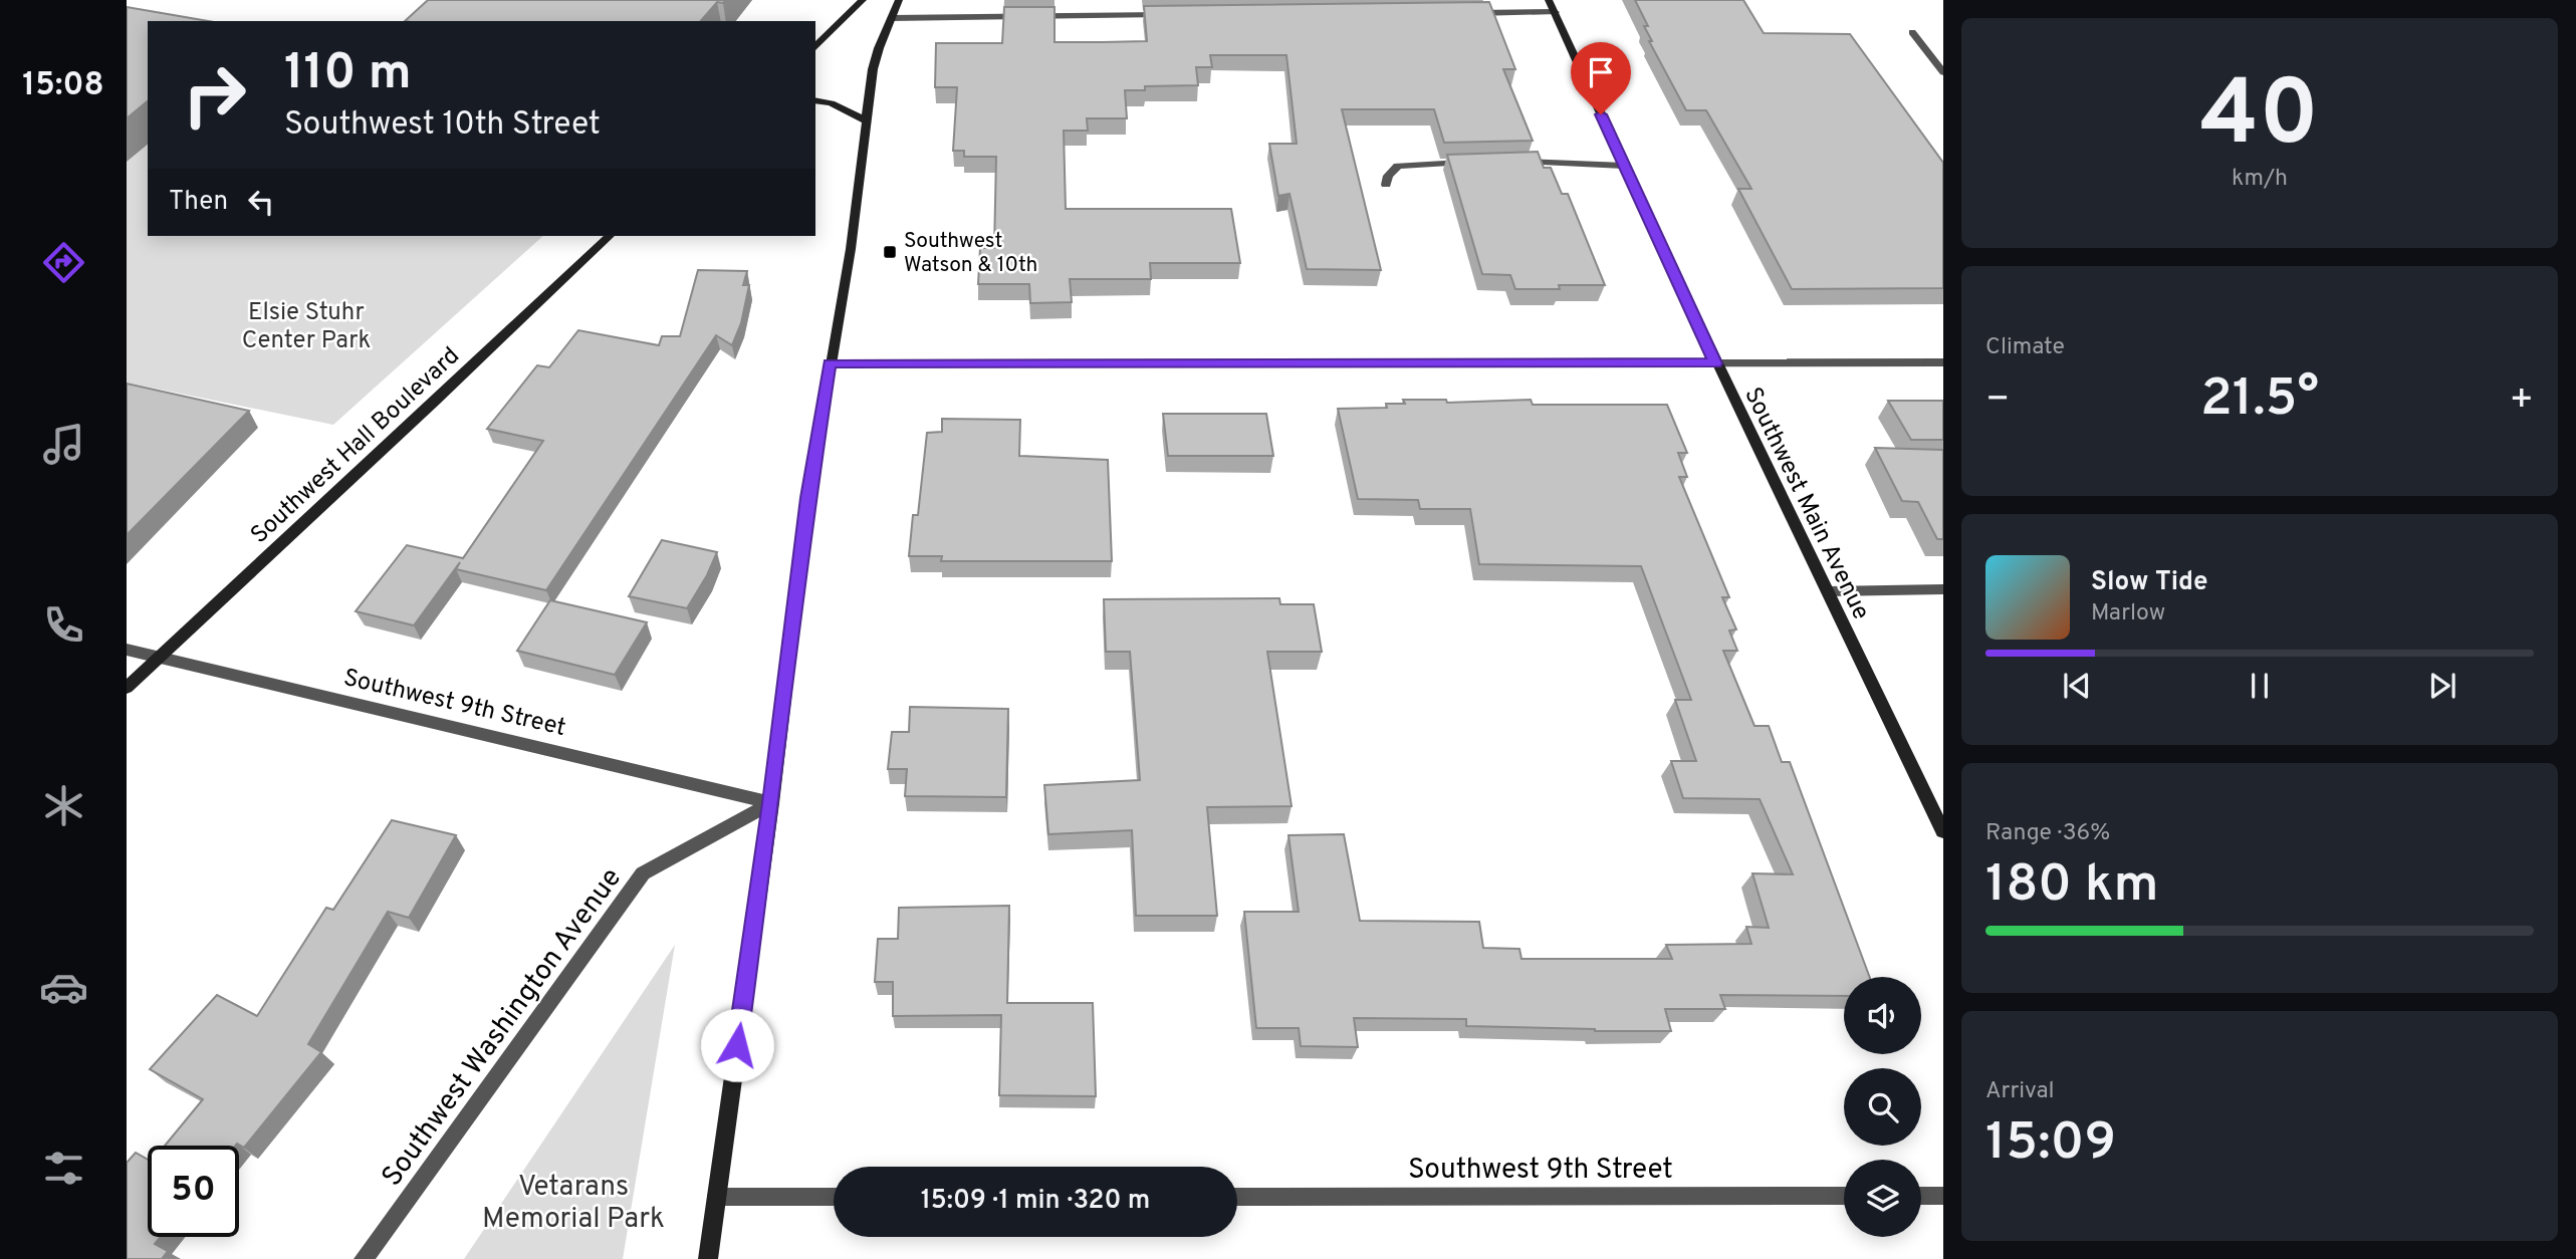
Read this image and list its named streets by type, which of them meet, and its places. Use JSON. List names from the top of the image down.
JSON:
{
  "streets": {
    "main road": ["Southwest Hall Boulevard", "Southwest Main Avenue"],
    "street": ["Southwest 9th Street", "Southwest Washington Avenue"]
  },
  "crossings": [
    ["Southwest Hall Boulevard", "Southwest 9th Street"],
    ["Southwest 9th Street", "Southwest Washington Avenue"]
  ],
  "parks": ["Elsie Stuhr Center Park", "Vetarans Memorial Park"],
  "places": {
    "transit": ["Southwest Watson & 10th"]
  },
  "page": {
    "tabs": "15:08",
    "tile": [
      ["40", "km/h"],
      "Climate",
      ["Range · 36%", "180 km"],
      ["Arrival", "15:09"]
    ],
    "turn": ["110 m", "Southwest 10th Street"],
    "then": "Then",
    "heat": ["−", "21.5°", "+"],
    "song": ["Slow Tide", "Marlow"],
    "limit": "50",
    "trip": "15:09 · 1 min · 320 m"
  }
}
